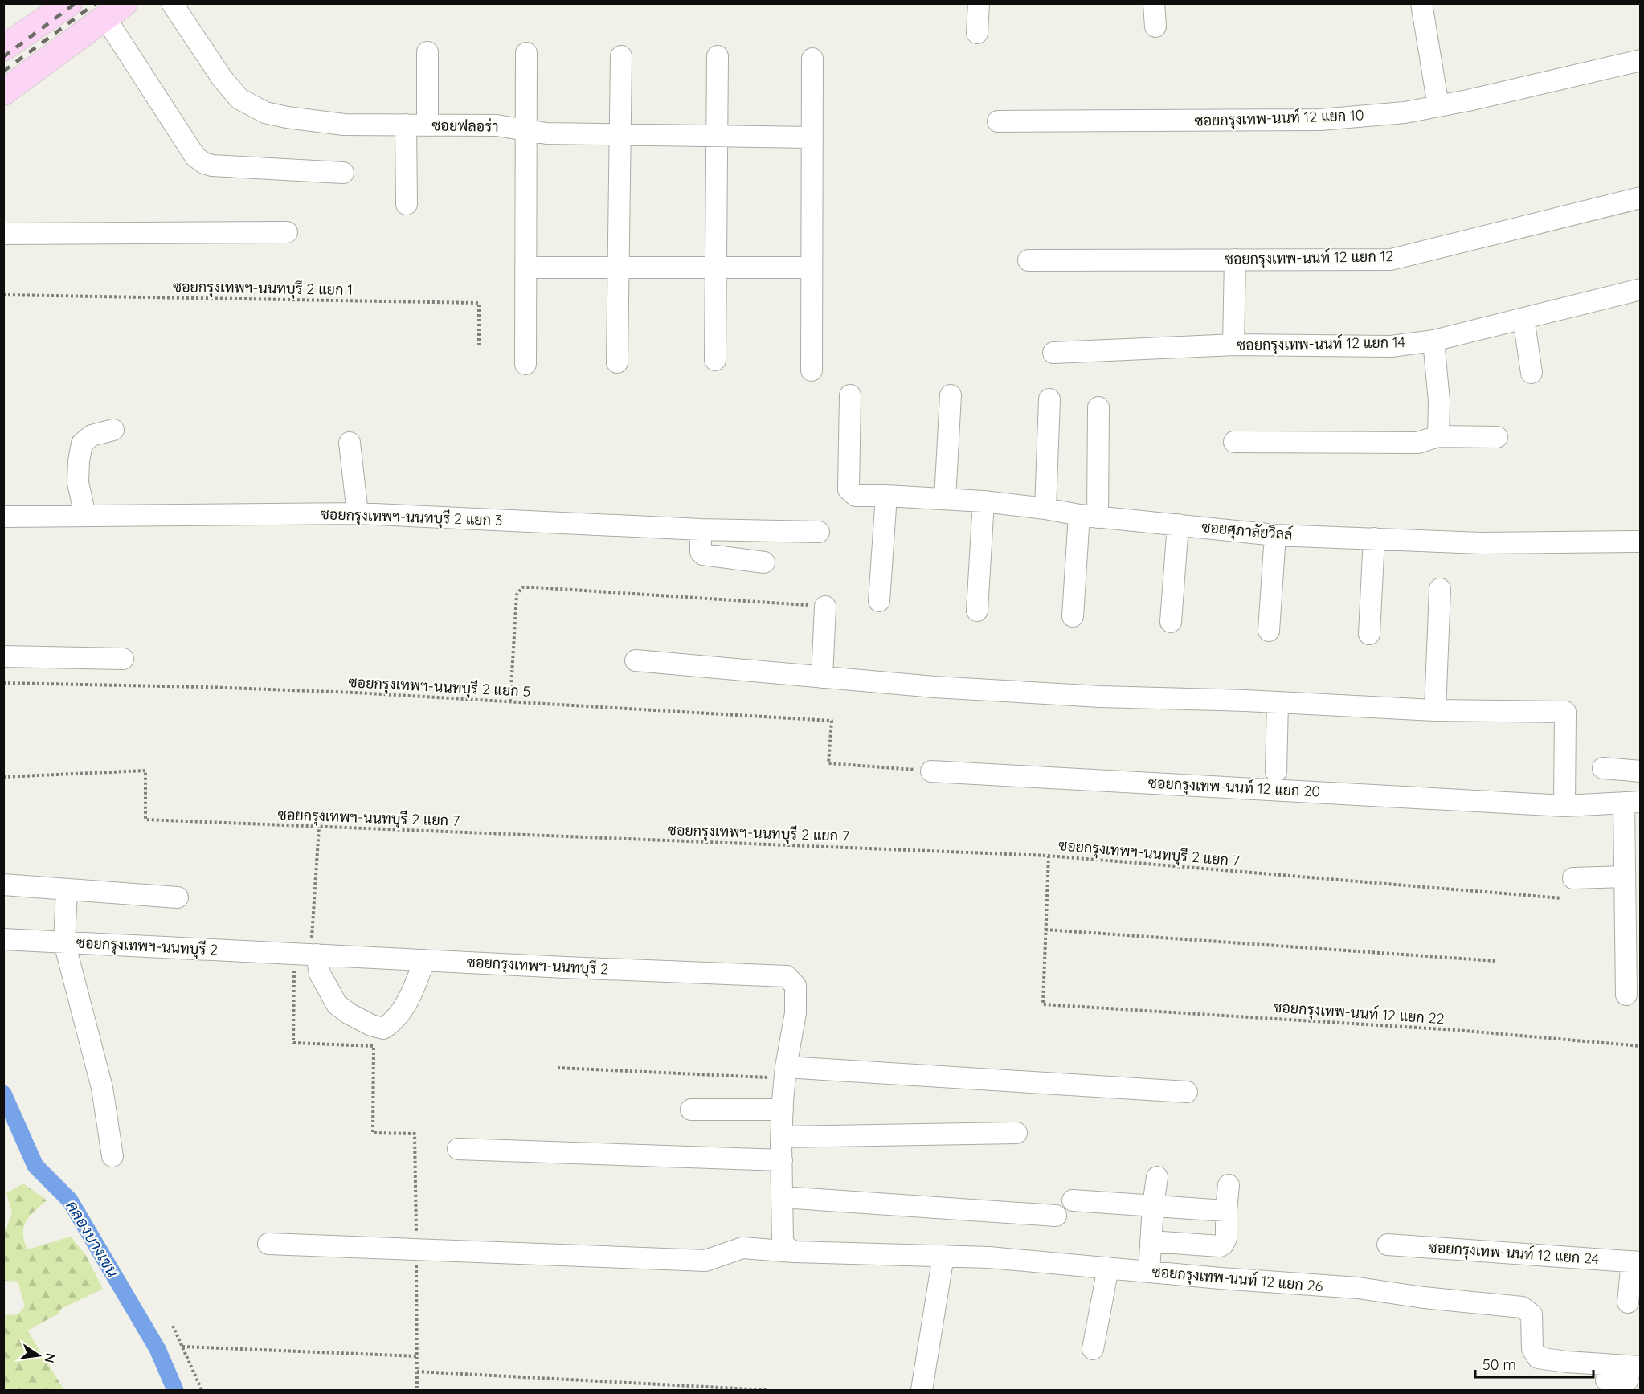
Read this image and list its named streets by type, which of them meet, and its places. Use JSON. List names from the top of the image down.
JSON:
{
  "streets": {
    "street": [
      "ซอยกรุงเทพ-นนท์ 12 แยก 10",
      "ซอยฟลอร่า",
      "ซอยกรุงเทพ-นนท์ 12 แยก 12",
      "ซอยกรุงเทพ-นนท์ 12 แยก 14",
      "ซอยกรุงเทพฯ-นนทบุรี 2 แยก 3",
      "ซอยศุภาลัยวิลล์",
      "ซอยกรุงเทพ-นนท์ 12 แยก 20",
      "ซอยกรุงเทพฯ-นนทบุรี 2",
      "ซอยกรุงเทพ-นนท์ 12 แยก 24",
      "ซอยกรุงเทพ-นนท์ 12 แยก 26"
    ],
    "path": [
      "ซอยกรุงเทพฯ-นนทบุรี 2 แยก 1",
      "ซอยกรุงเทพฯ-นนทบุรี 2 แยก 5",
      "ซอยกรุงเทพฯ-นนทบุรี 2 แยก 7",
      "ซอยกรุงเทพ-นนท์ 12 แยก 22"
    ]
  },
  "crossings": [
    ["ซอยกรุงเทพฯ-นนทบุรี 2 แยก 5", "ซอยกรุงเทพ-นนท์ 12 แยก 20"],
    ["ซอยกรุงเทพฯ-นนทบุรี 2", "ซอยกรุงเทพ-นนท์ 12 แยก 26"]
  ],
  "water": ["คลองบางเขน"],
  "scale_bar": "50 m",
  "north": "right"
}
